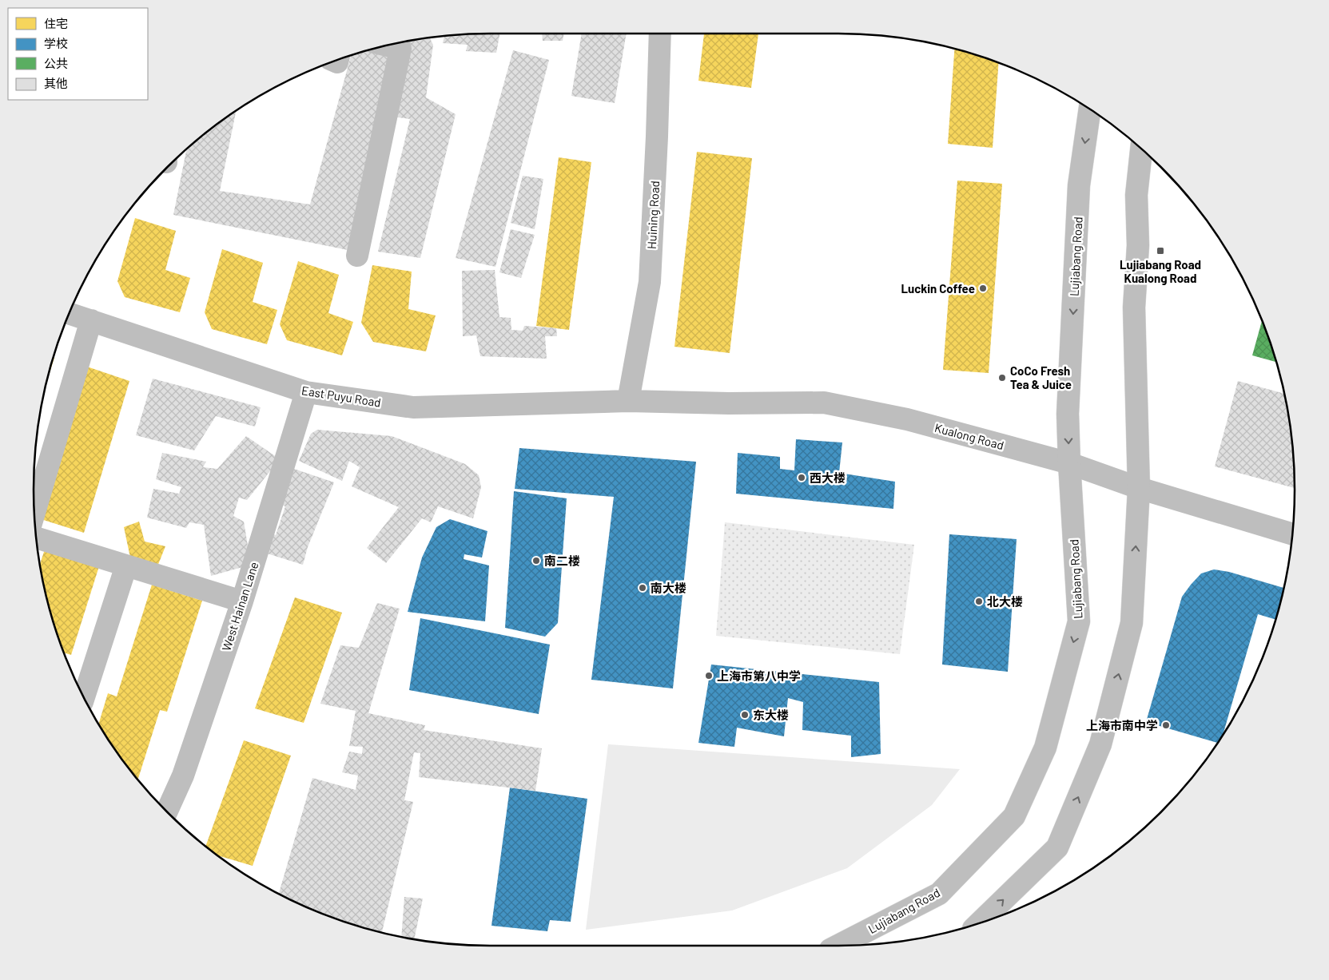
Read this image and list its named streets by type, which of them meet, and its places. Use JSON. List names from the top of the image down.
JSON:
{
  "streets": {
    "street": [
      "Huining Road",
      "Lujiabang Road",
      "East Puyu Road",
      "Kualong Road",
      "West Hainan Lane"
    ]
  },
  "crossings": [
    ["Huining Road", "East Puyu Road"],
    ["Huining Road", "Kualong Road"],
    ["Lujiabang Road", "Kualong Road"],
    ["East Puyu Road", "Kualong Road"],
    ["East Puyu Road", "West Hainan Lane"]
  ],
  "places": {
    "transit": ["Lujiabang Road Kualong Road"],
    "other": [
      "Luckin Coffee",
      "CoCo Fresh Tea & Juice",
      "西大楼",
      "南二楼",
      "南大楼",
      "北大楼",
      "上海市第八中学",
      "东大楼",
      "上海市南中学"
    ]
  },
  "legend": [
    "住宅",
    "学校",
    "公共",
    "其他"
  ]
}
